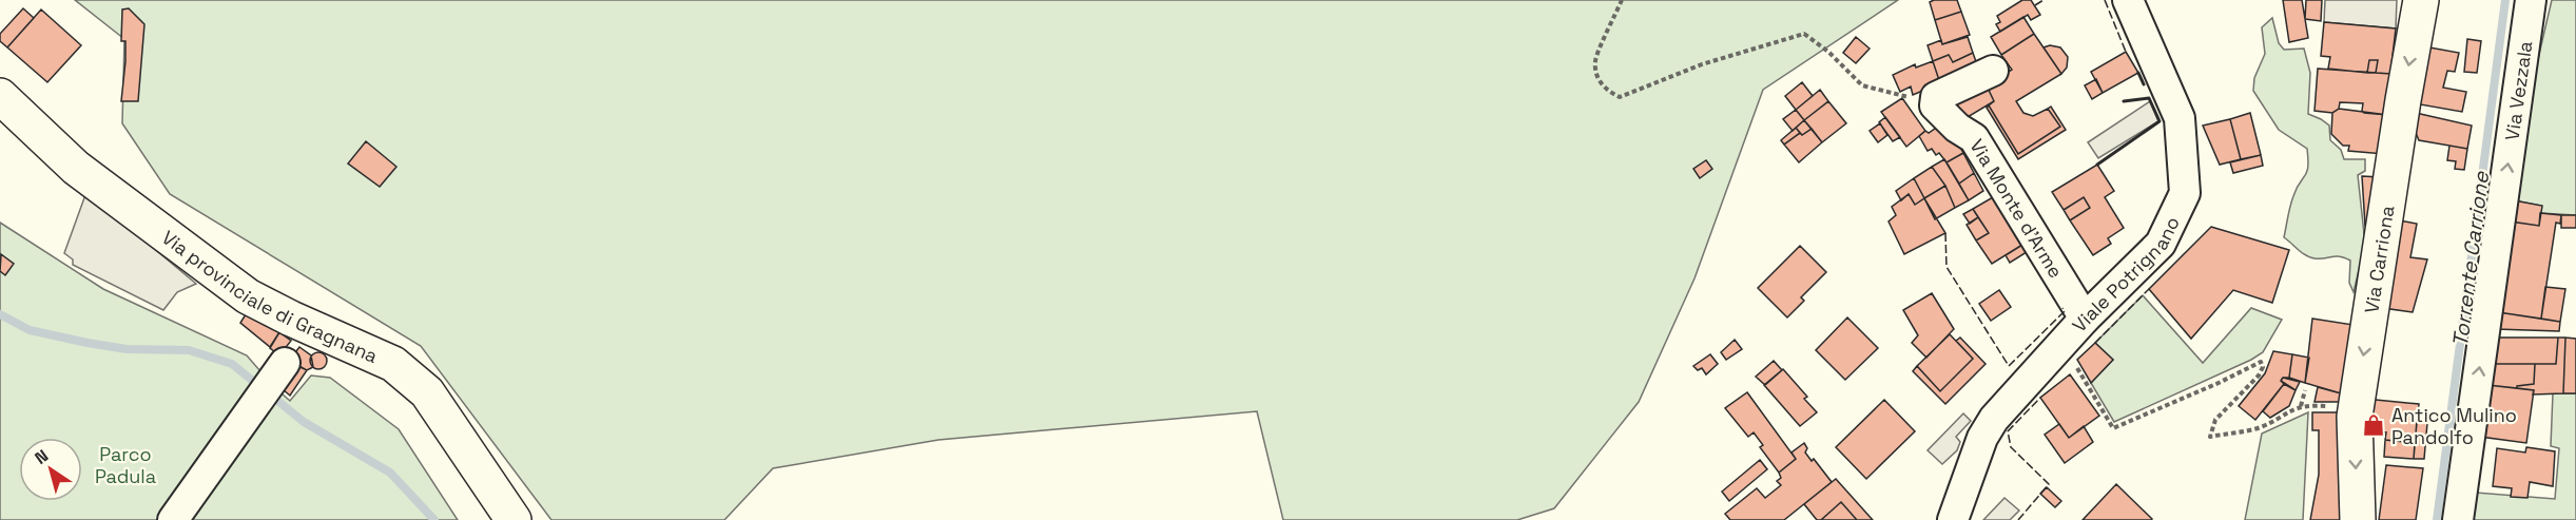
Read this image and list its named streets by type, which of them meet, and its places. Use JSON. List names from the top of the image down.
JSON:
{
  "streets": {
    "main road": ["Via Carriona", "Via provinciale di Gragnana"],
    "street": ["Via Vezzala", "Via Monte d'Arme", "Viale Potrignano"]
  },
  "crossings": [
    ["Via Monte d'Arme", "Viale Potrignano"]
  ],
  "one_way": ["Via Vezzala", "Via Carriona"],
  "water": ["Torrente Carrione"],
  "parks": ["Parco Padula"],
  "places": {
    "shop": ["Antico Mulino Pandolfo"]
  },
  "north": "top left"
}
